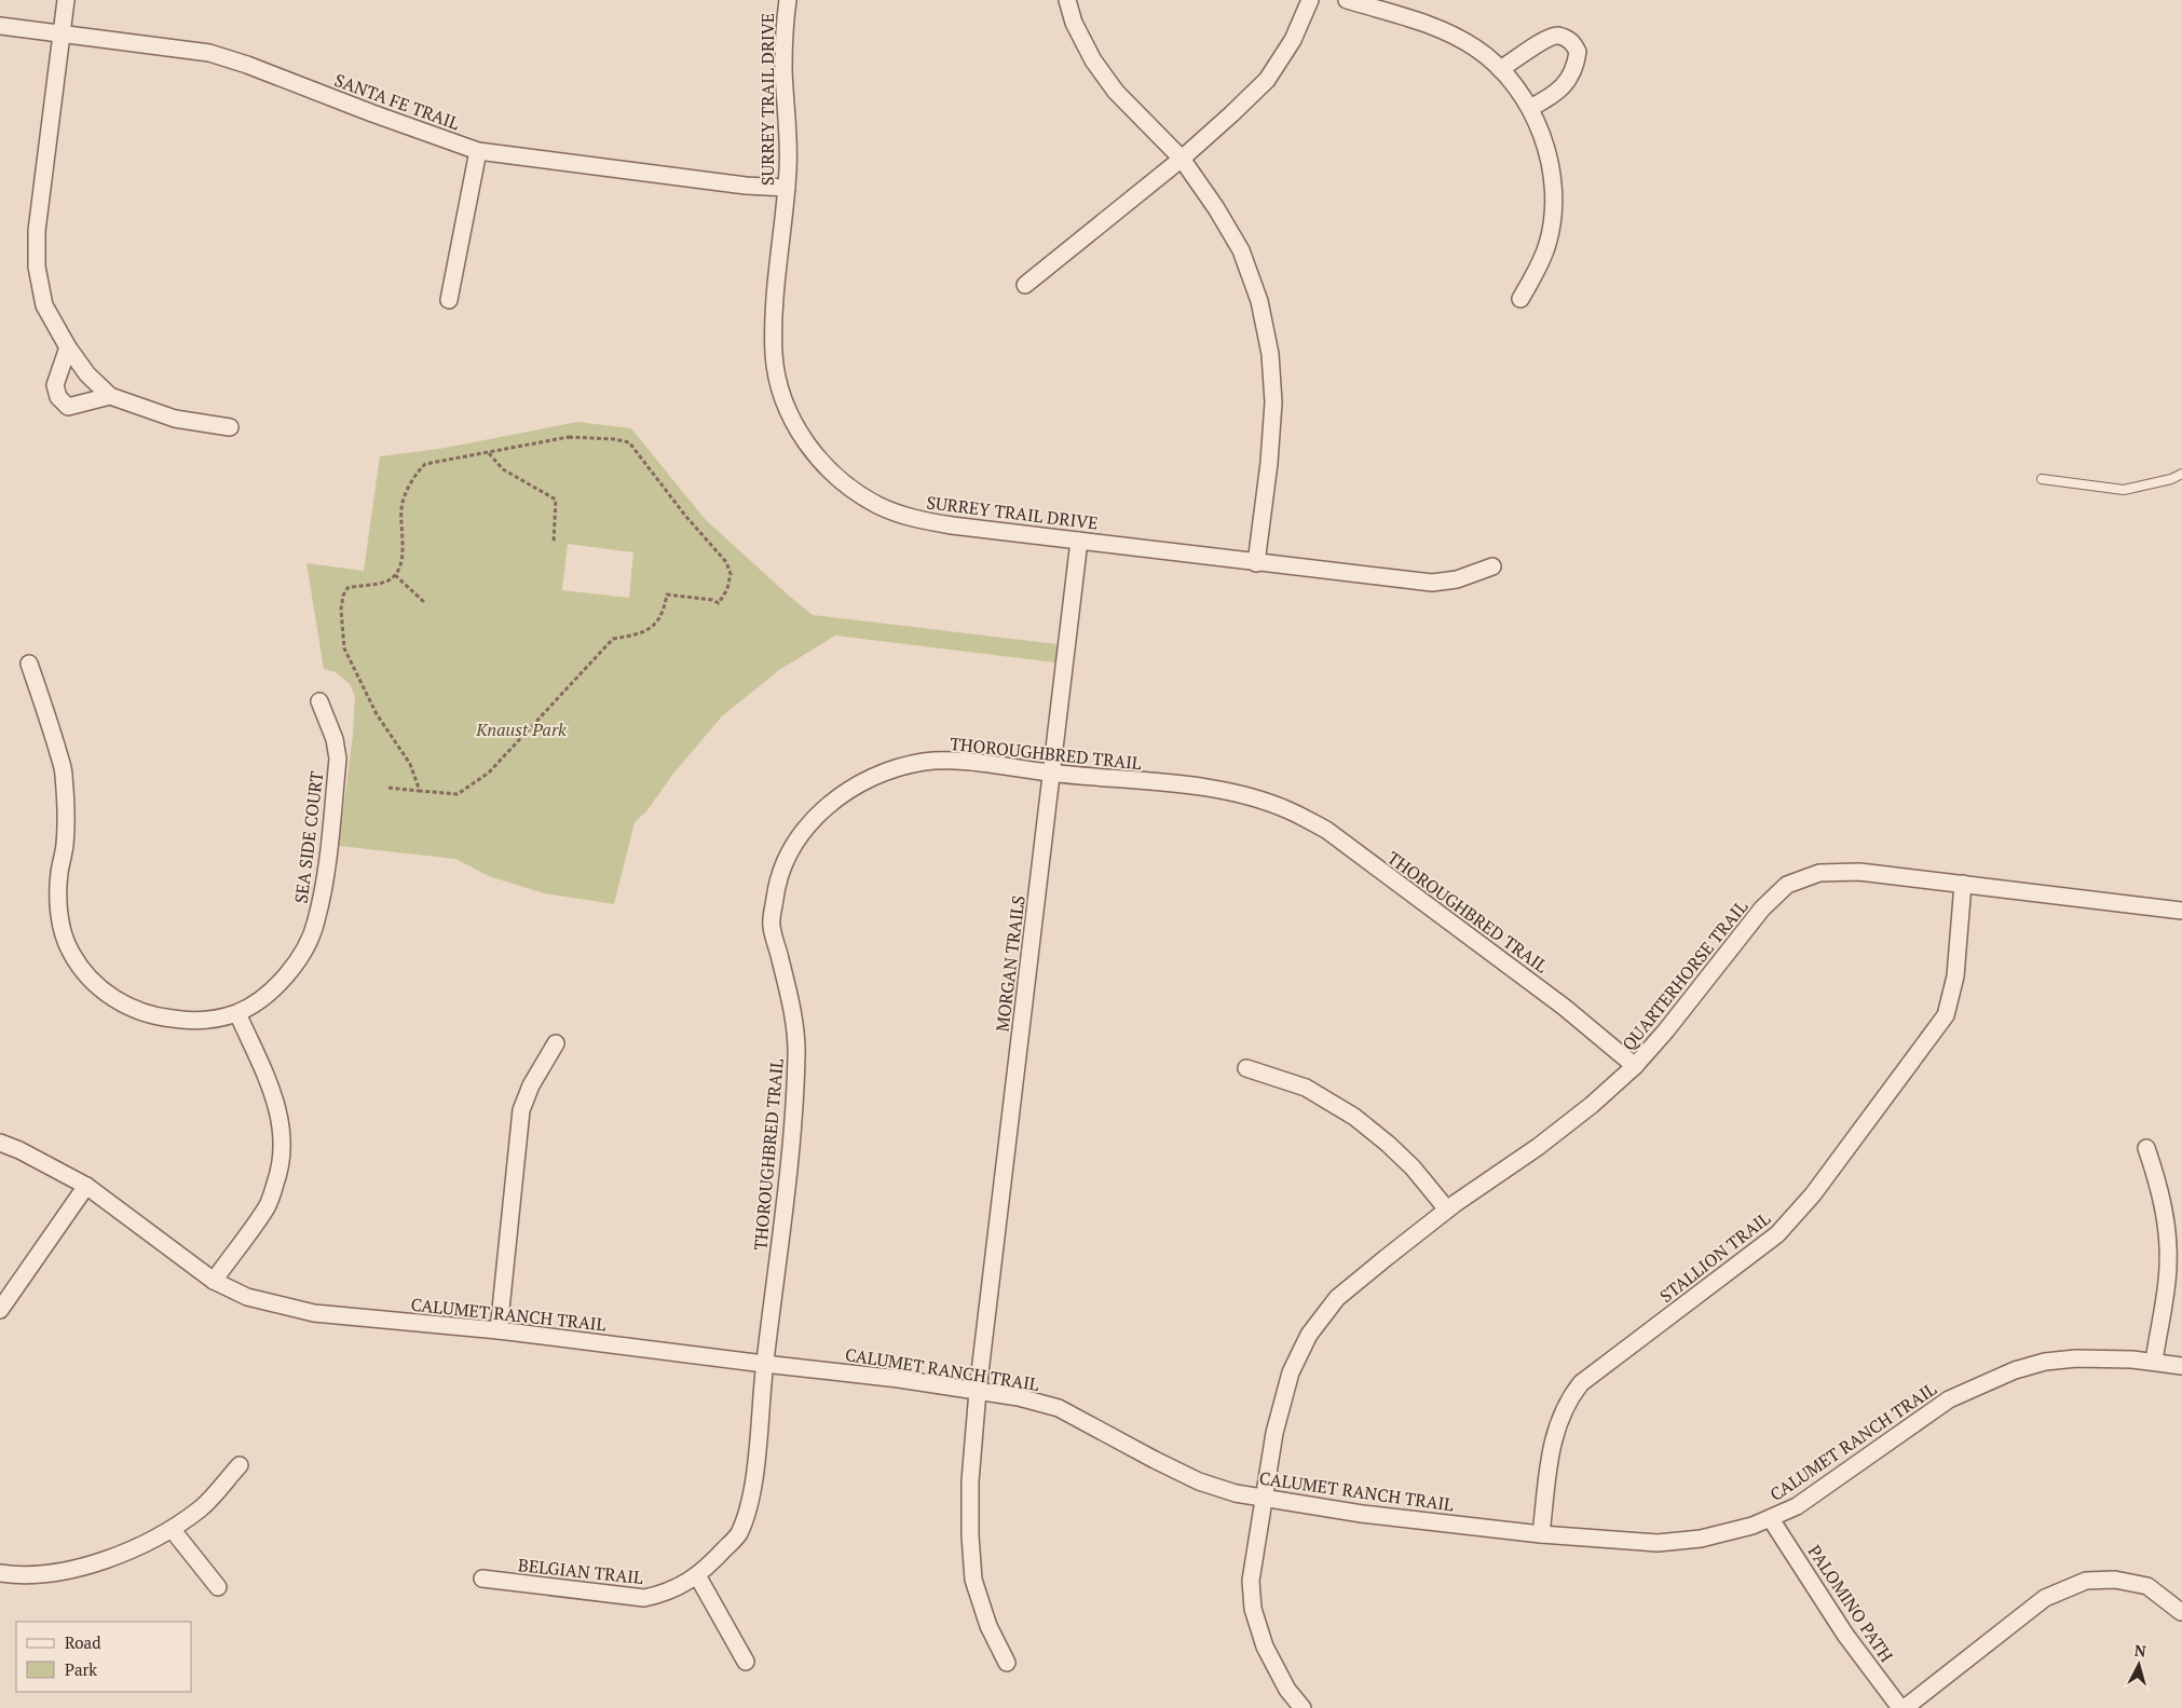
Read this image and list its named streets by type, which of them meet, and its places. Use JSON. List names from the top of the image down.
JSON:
{
  "streets": {
    "street": [
      "SURREY TRAIL DRIVE",
      "SANTA FE TRAIL",
      "THOROUGHBRED TRAIL",
      "SEA SIDE COURT",
      "MORGAN TRAILS",
      "QUARTERHORSE TRAIL",
      "STALLION TRAIL",
      "CALUMET RANCH TRAIL",
      "BELGIAN TRAIL",
      "PALOMINO PATH"
    ]
  },
  "crossings": [
    ["SURREY TRAIL DRIVE", "SANTA FE TRAIL"],
    ["SURREY TRAIL DRIVE", "MORGAN TRAILS"],
    ["THOROUGHBRED TRAIL", "MORGAN TRAILS"],
    ["THOROUGHBRED TRAIL", "QUARTERHORSE TRAIL"],
    ["THOROUGHBRED TRAIL", "CALUMET RANCH TRAIL"],
    ["THOROUGHBRED TRAIL", "BELGIAN TRAIL"],
    ["MORGAN TRAILS", "CALUMET RANCH TRAIL"],
    ["QUARTERHORSE TRAIL", "STALLION TRAIL"],
    ["QUARTERHORSE TRAIL", "CALUMET RANCH TRAIL"],
    ["STALLION TRAIL", "CALUMET RANCH TRAIL"],
    ["CALUMET RANCH TRAIL", "BELGIAN TRAIL"],
    ["CALUMET RANCH TRAIL", "PALOMINO PATH"]
  ],
  "parks": ["Knaust Park"],
  "legend": ["Road", "Park"],
  "north": "top"
}
